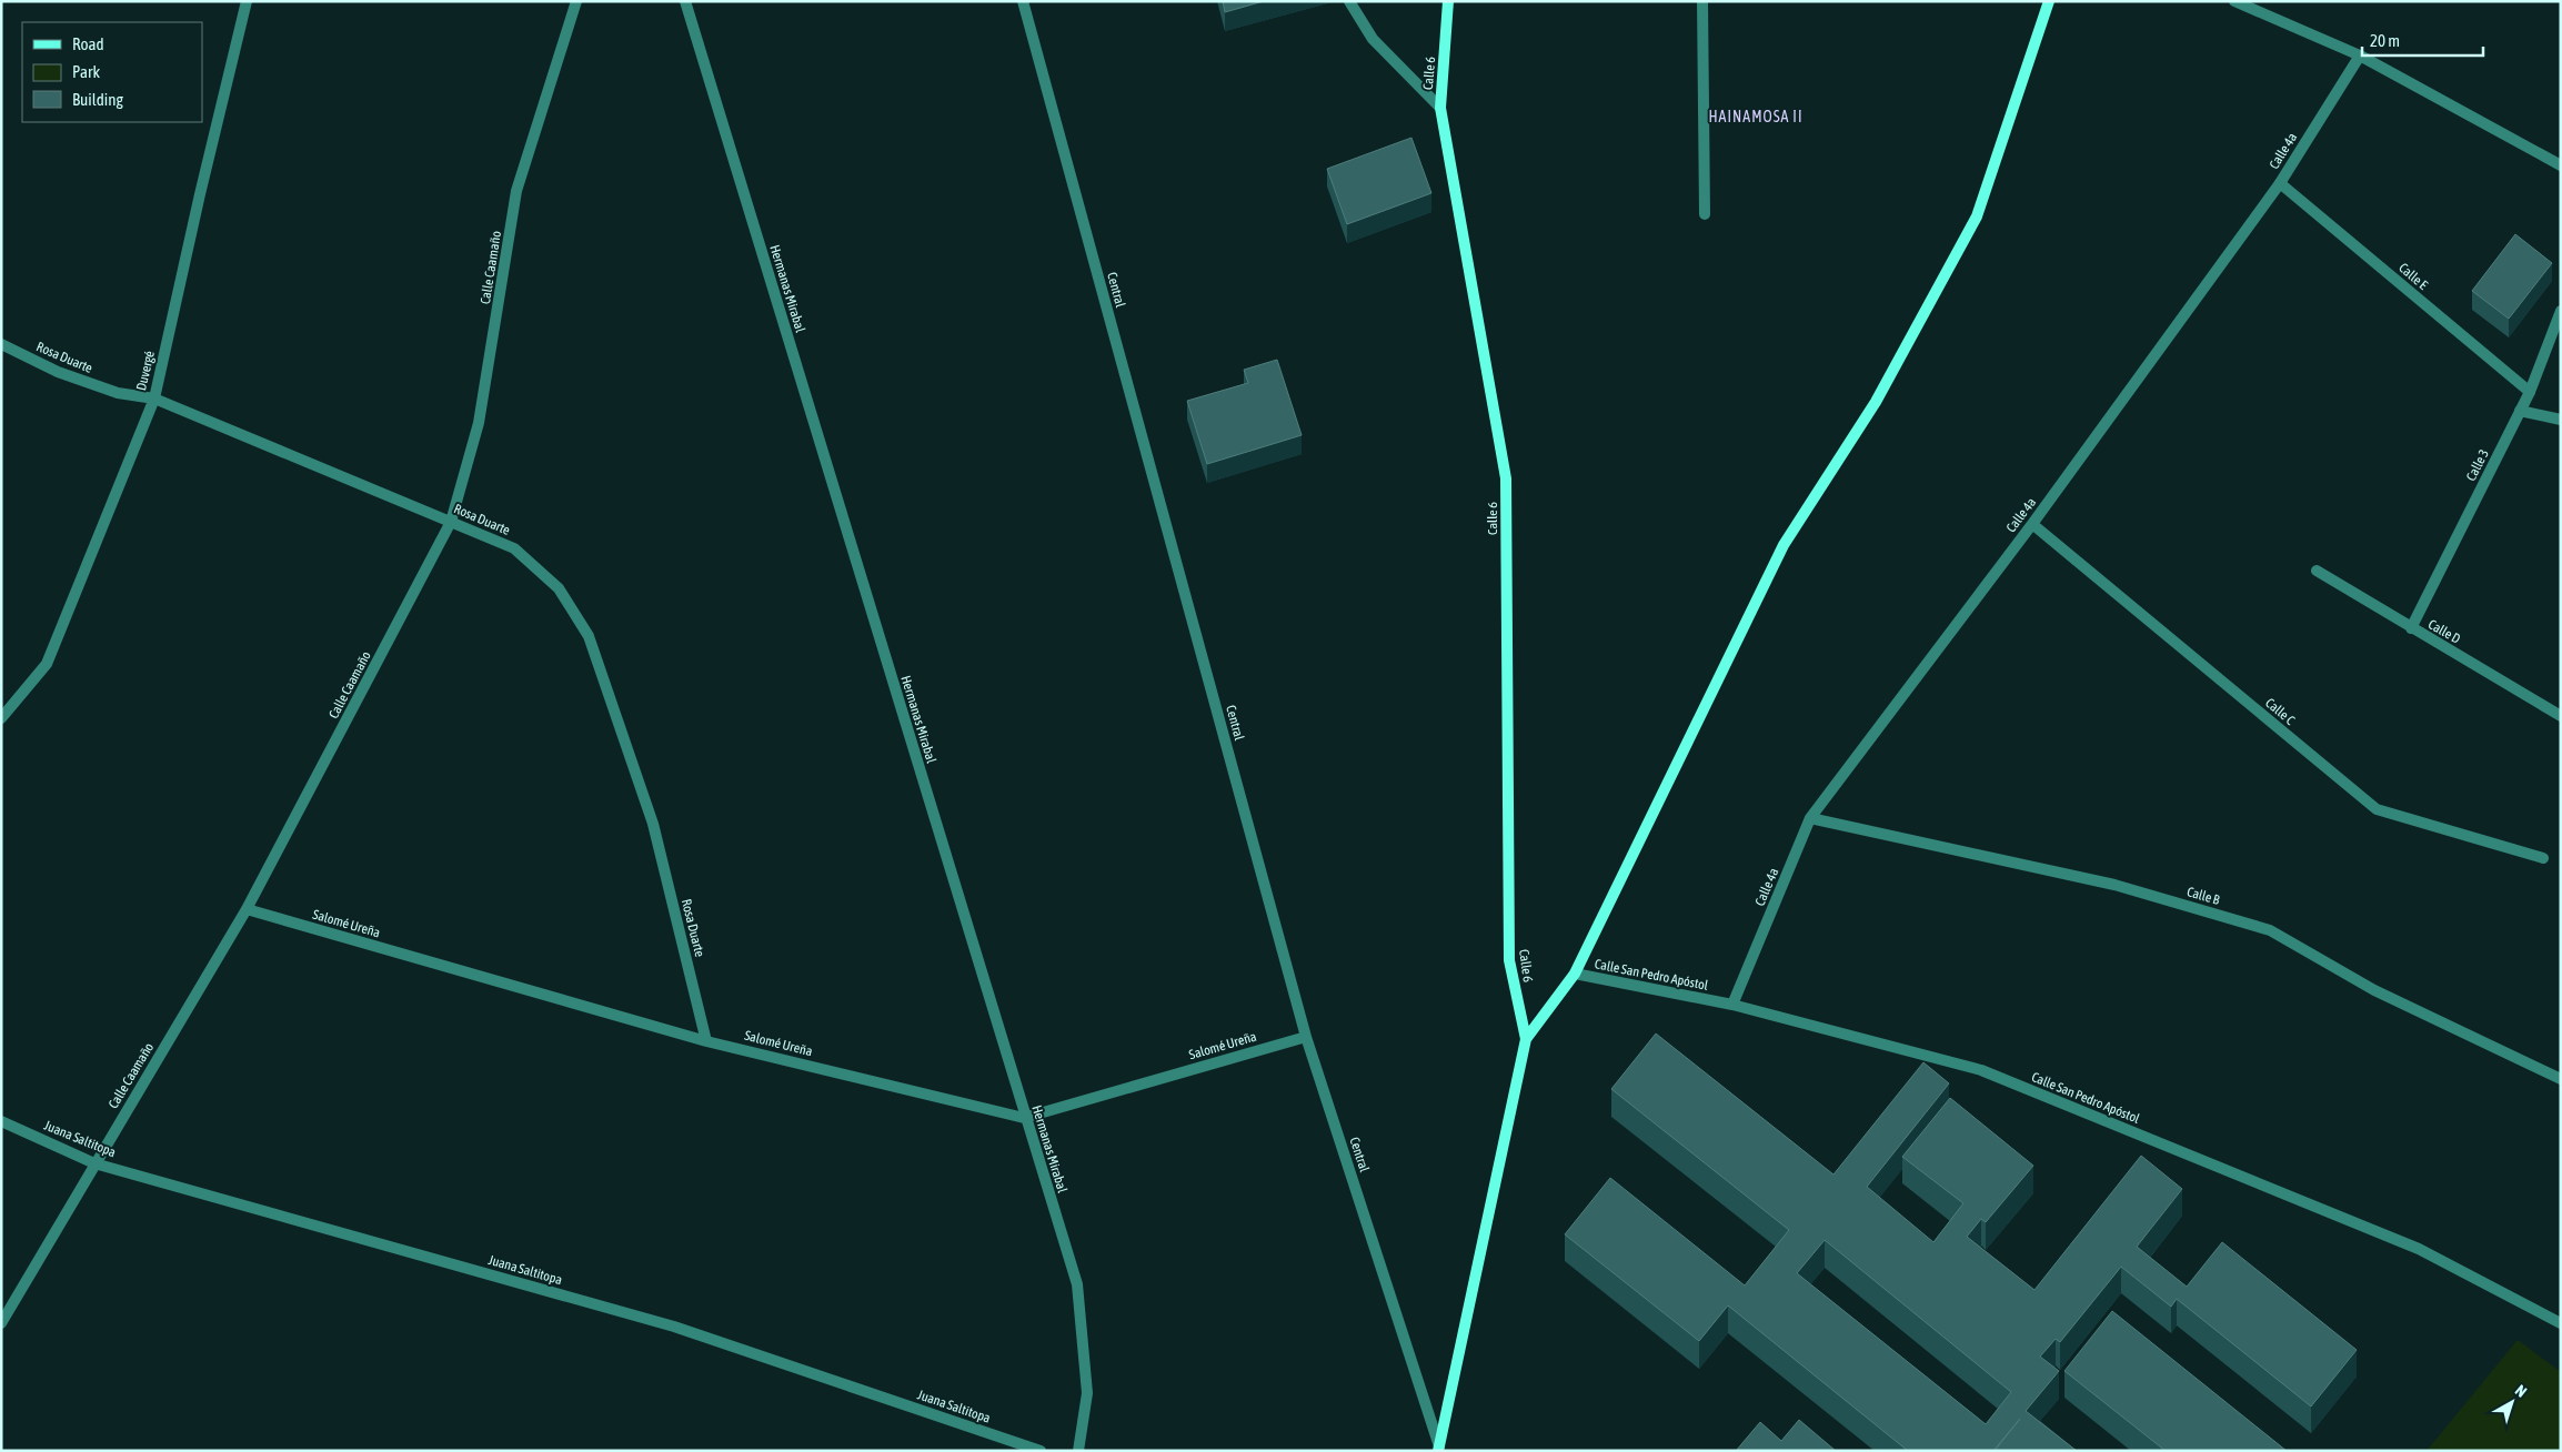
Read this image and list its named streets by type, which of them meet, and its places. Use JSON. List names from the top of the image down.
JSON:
{
  "streets": {
    "street": [
      "Calle 6",
      "Calle 4a",
      "Calle Caamaño",
      "Calle E",
      "Hermanas Mirabal",
      "Central",
      "Rosa Duarte",
      "Duvergé",
      "Calle 3",
      "Calle D",
      "Calle C",
      "Calle B",
      "Salomé Ureña",
      "Calle San Pedro Apóstol",
      "Juana Saltitopa"
    ]
  },
  "crossings": [
    ["Calle 4a", "Calle E"],
    ["Calle 4a", "Calle C"],
    ["Calle 4a", "Calle B"],
    ["Calle 4a", "Calle San Pedro Apóstol"],
    ["Calle Caamaño", "Rosa Duarte"],
    ["Calle Caamaño", "Salomé Ureña"],
    ["Calle Caamaño", "Juana Saltitopa"],
    ["Calle E", "Calle 3"],
    ["Hermanas Mirabal", "Salomé Ureña"],
    ["Central", "Salomé Ureña"],
    ["Rosa Duarte", "Duvergé"],
    ["Rosa Duarte", "Salomé Ureña"],
    ["Calle 3", "Calle D"]
  ],
  "districts": ["HAINAMOSA II"],
  "legend": ["Road", "Park", "Building"],
  "scale_bar": "20 m",
  "north": "top right"
}
